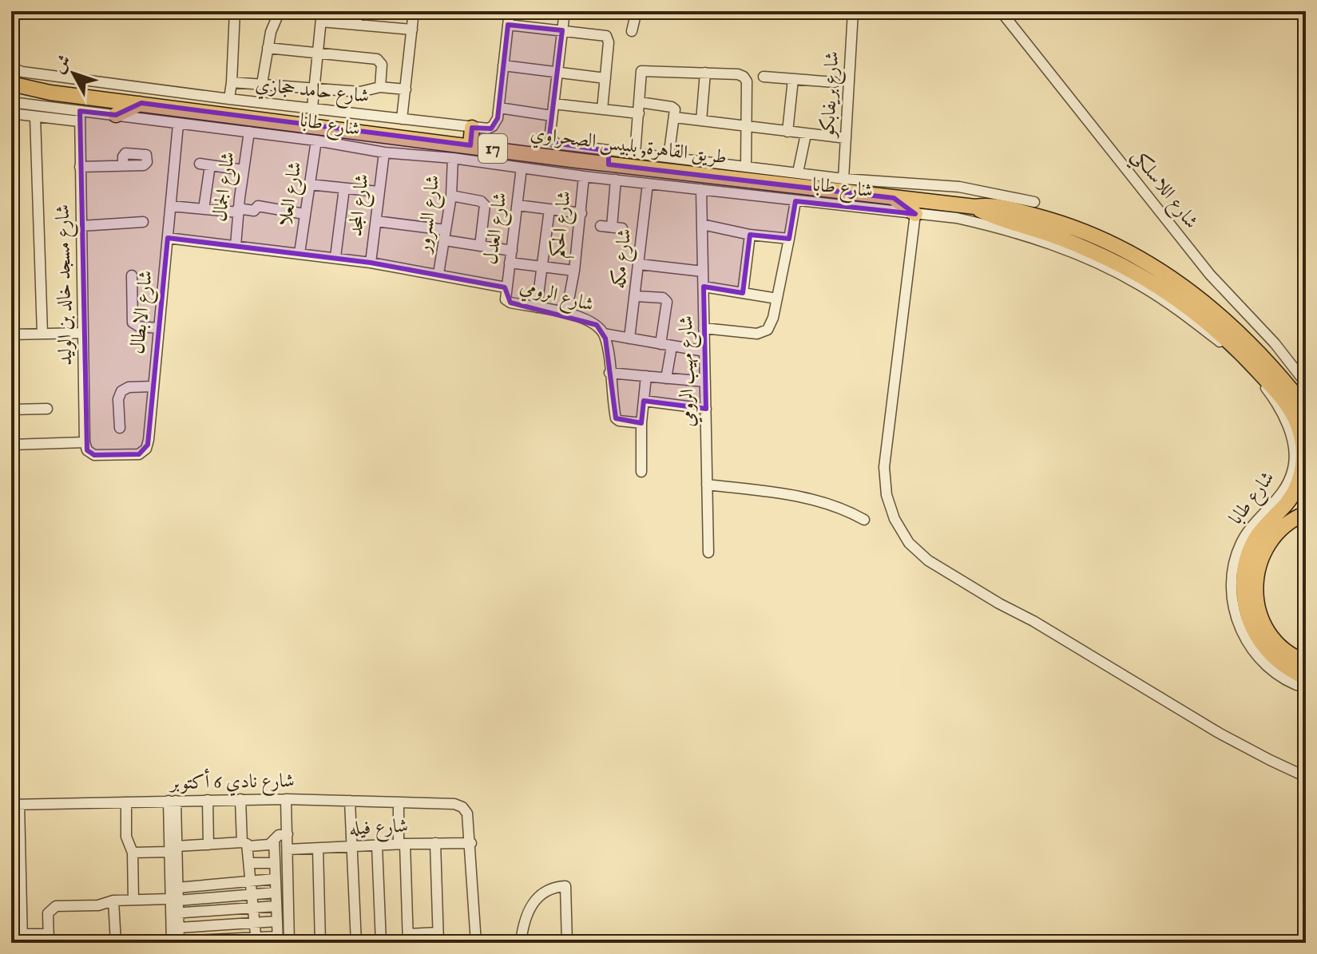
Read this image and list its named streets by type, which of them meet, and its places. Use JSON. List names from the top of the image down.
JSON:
{
  "streets": {
    "highway": ["طريق القاهرة, بلبيس الصحراوي", "17"],
    "street": [
      "شارع حامد حجازي",
      "شارع بريفابكو",
      "شارع طابا",
      "شارع الجمال",
      "شارع اللاسلكي",
      "شارع العلا",
      "شارع المجد",
      "شارع السرور",
      "شارع الحكم",
      "شارع العدل",
      "شارع مكه",
      "شارع مسجد خالد بن الوليد",
      "شارع الرومي",
      "شارع الابطال",
      "شارع مهيب الرومي",
      "شارع نادي 6 أكتوبر",
      "شارع فيله"
    ]
  },
  "crossings": [
    ["شارع طابا", "شارع الجمال"],
    ["شارع طابا", "شارع العلا"],
    ["شارع طابا", "شارع المجد"],
    ["شارع طابا", "شارع السرور"],
    ["شارع طابا", "شارع الحكم"],
    ["شارع طابا", "شارع العدل"],
    ["شارع طابا", "شارع مكه"],
    ["شارع طابا", "شارع مسجد خالد بن الوليد"],
    ["شارع طابا", "شارع الابطال"],
    ["شارع طابا", "شارع مهيب الرومي"],
    ["شارع الجمال", "شارع الرومي"],
    ["شارع العلا", "شارع الرومي"],
    ["شارع المجد", "شارع الرومي"],
    ["شارع السرور", "شارع الرومي"],
    ["شارع الحكم", "شارع الرومي"],
    ["شارع العدل", "شارع الرومي"],
    ["شارع مسجد خالد بن الوليد", "شارع الابطال"],
    ["شارع الرومي", "شارع الابطال"],
    ["شارع نادي 6 أكتوبر", "شارع فيله"]
  ],
  "north": "top left"
}
